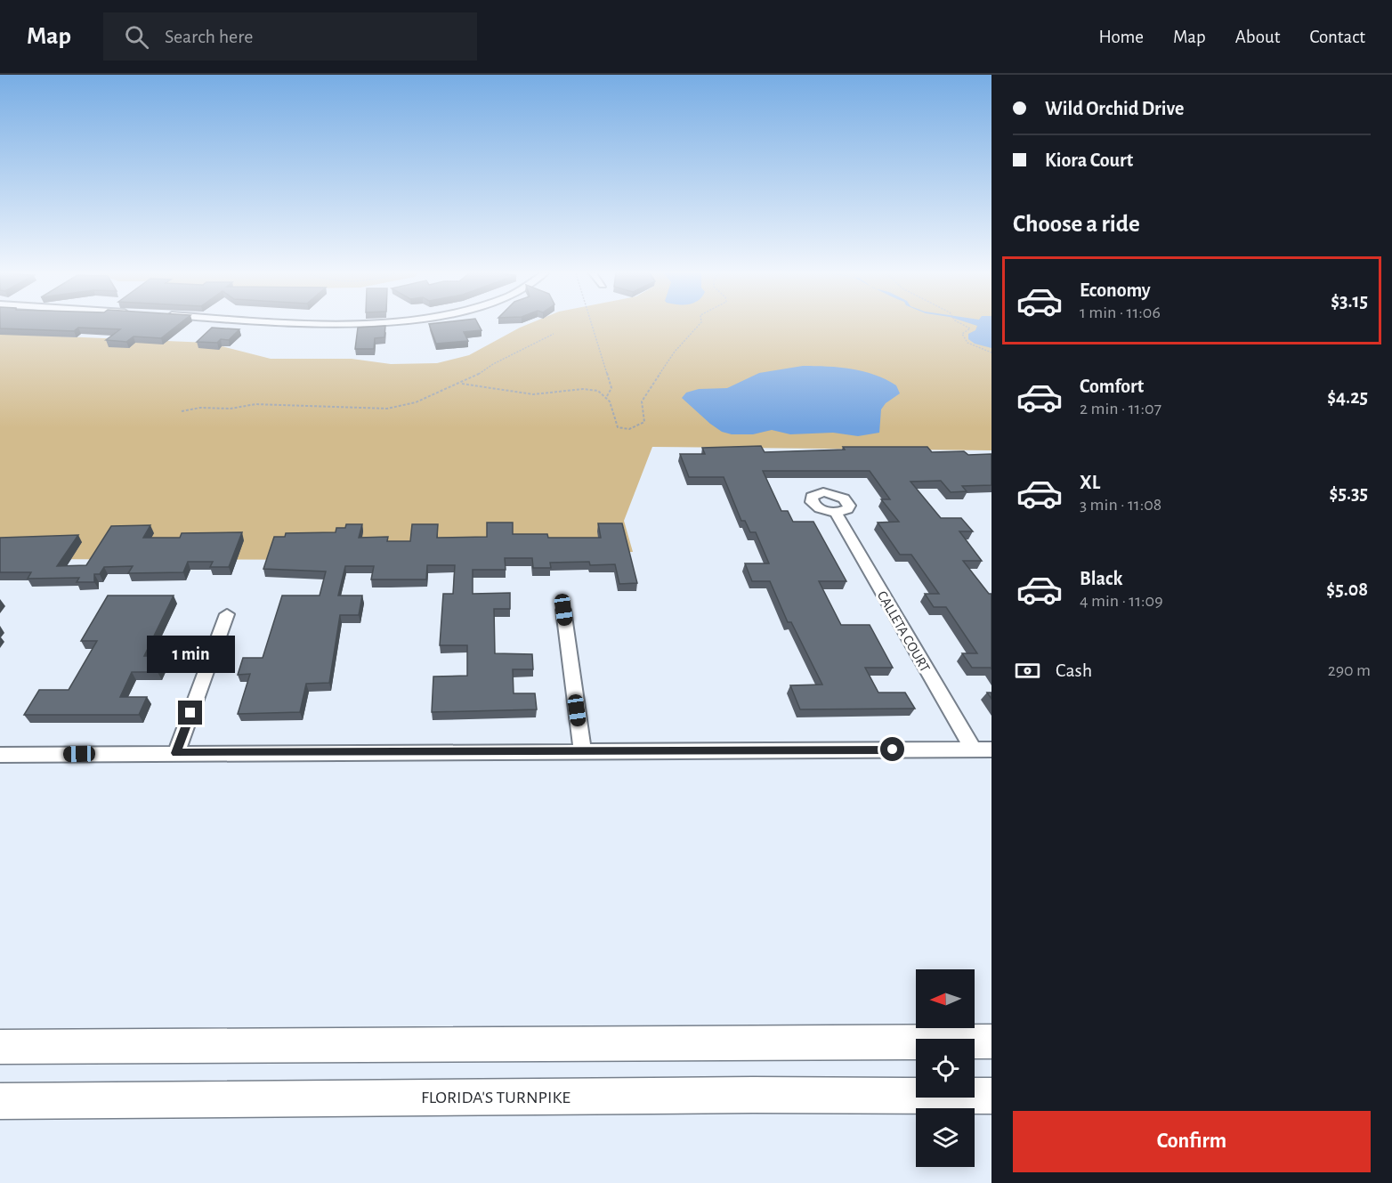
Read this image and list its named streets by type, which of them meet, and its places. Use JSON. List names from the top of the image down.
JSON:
{
  "streets": {
    "highway": ["FLORIDA'S TURNPIKE"],
    "street": ["CALLETA COURT"]
  },
  "north": "left",
  "page": {
    "header": "Map",
    "search": "Search here",
    "nav": [
      "Home",
      "Map",
      "About",
      "Contact"
    ],
    "banner": ["Wild Orchid Drive", "Kiora Court"],
    "heading": "Choose a ride",
    "list": [
      {
        "name": "Economy",
        "note": "1 min · 11:06",
        "value": "$3.15"
      },
      {
        "name": "Comfort",
        "note": "2 min · 11:07",
        "value": "$4.25"
      },
      {
        "name": "XL",
        "note": "3 min · 11:08",
        "value": "$5.35"
      },
      {
        "name": "Black",
        "note": "4 min · 11:09",
        "value": "$5.08"
      }
    ],
    "bubble": "1 min",
    "pay": ["Cash", "290 m"],
    "buttons": "Confirm"
  }
}
